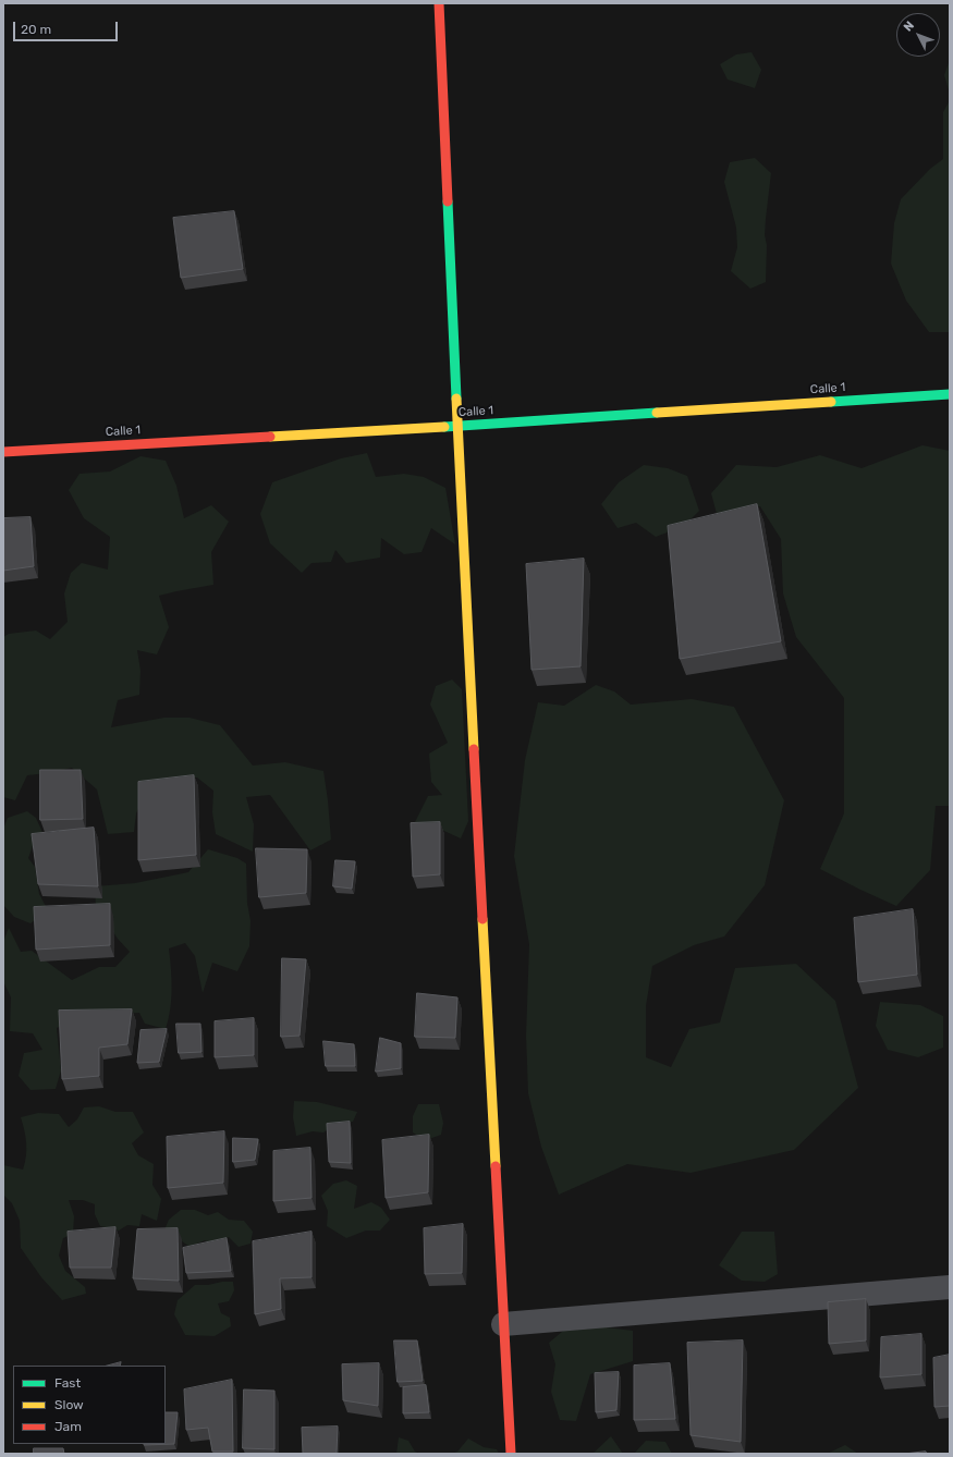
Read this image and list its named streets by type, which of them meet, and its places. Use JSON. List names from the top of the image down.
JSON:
{
  "streets": {
    "street": ["Calle 1"]
  },
  "legend": ["Fast", "Slow", "Jam"],
  "scale_bar": "20 m",
  "north": "top left"
}
